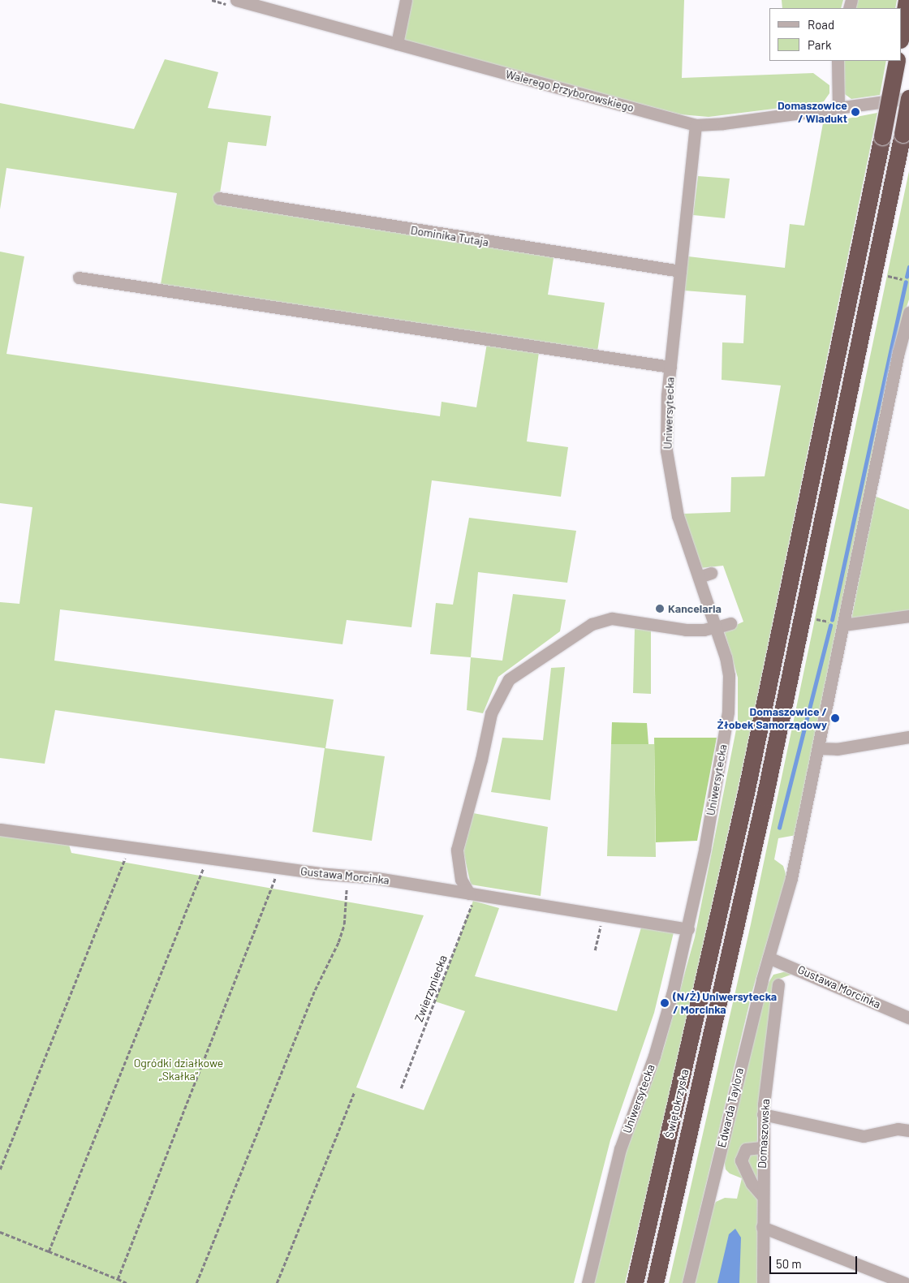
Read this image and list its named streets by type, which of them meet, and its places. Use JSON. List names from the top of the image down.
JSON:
{
  "streets": {
    "highway": ["Świętokrzyska"],
    "street": [
      "Walerego Przyborowskiego",
      "Dominika Tutaja",
      "Uniwersytecka",
      "Gustawa Morcinka",
      "Edwarda Taylora",
      "Domaszowska"
    ],
    "path": ["Zwierzyniecka"]
  },
  "crossings": [
    ["Walerego Przyborowskiego", "Uniwersytecka"],
    ["Walerego Przyborowskiego", "Świętokrzyska"],
    ["Dominika Tutaja", "Uniwersytecka"],
    ["Uniwersytecka", "Gustawa Morcinka"],
    ["Gustawa Morcinka", "Zwierzyniecka"],
    ["Gustawa Morcinka", "Edwarda Taylora"]
  ],
  "parks": ["Ogródki działkowe „Skałka”"],
  "places": [
    "Domaszowice / Wiadukt",
    "Kancelaria",
    "Domaszowice / Żłobek Samorządowy",
    "(N/Ż) Uniwersytecka / Morcinka"
  ],
  "legend": ["Road", "Park"],
  "scale_bar": "50 m"
}
